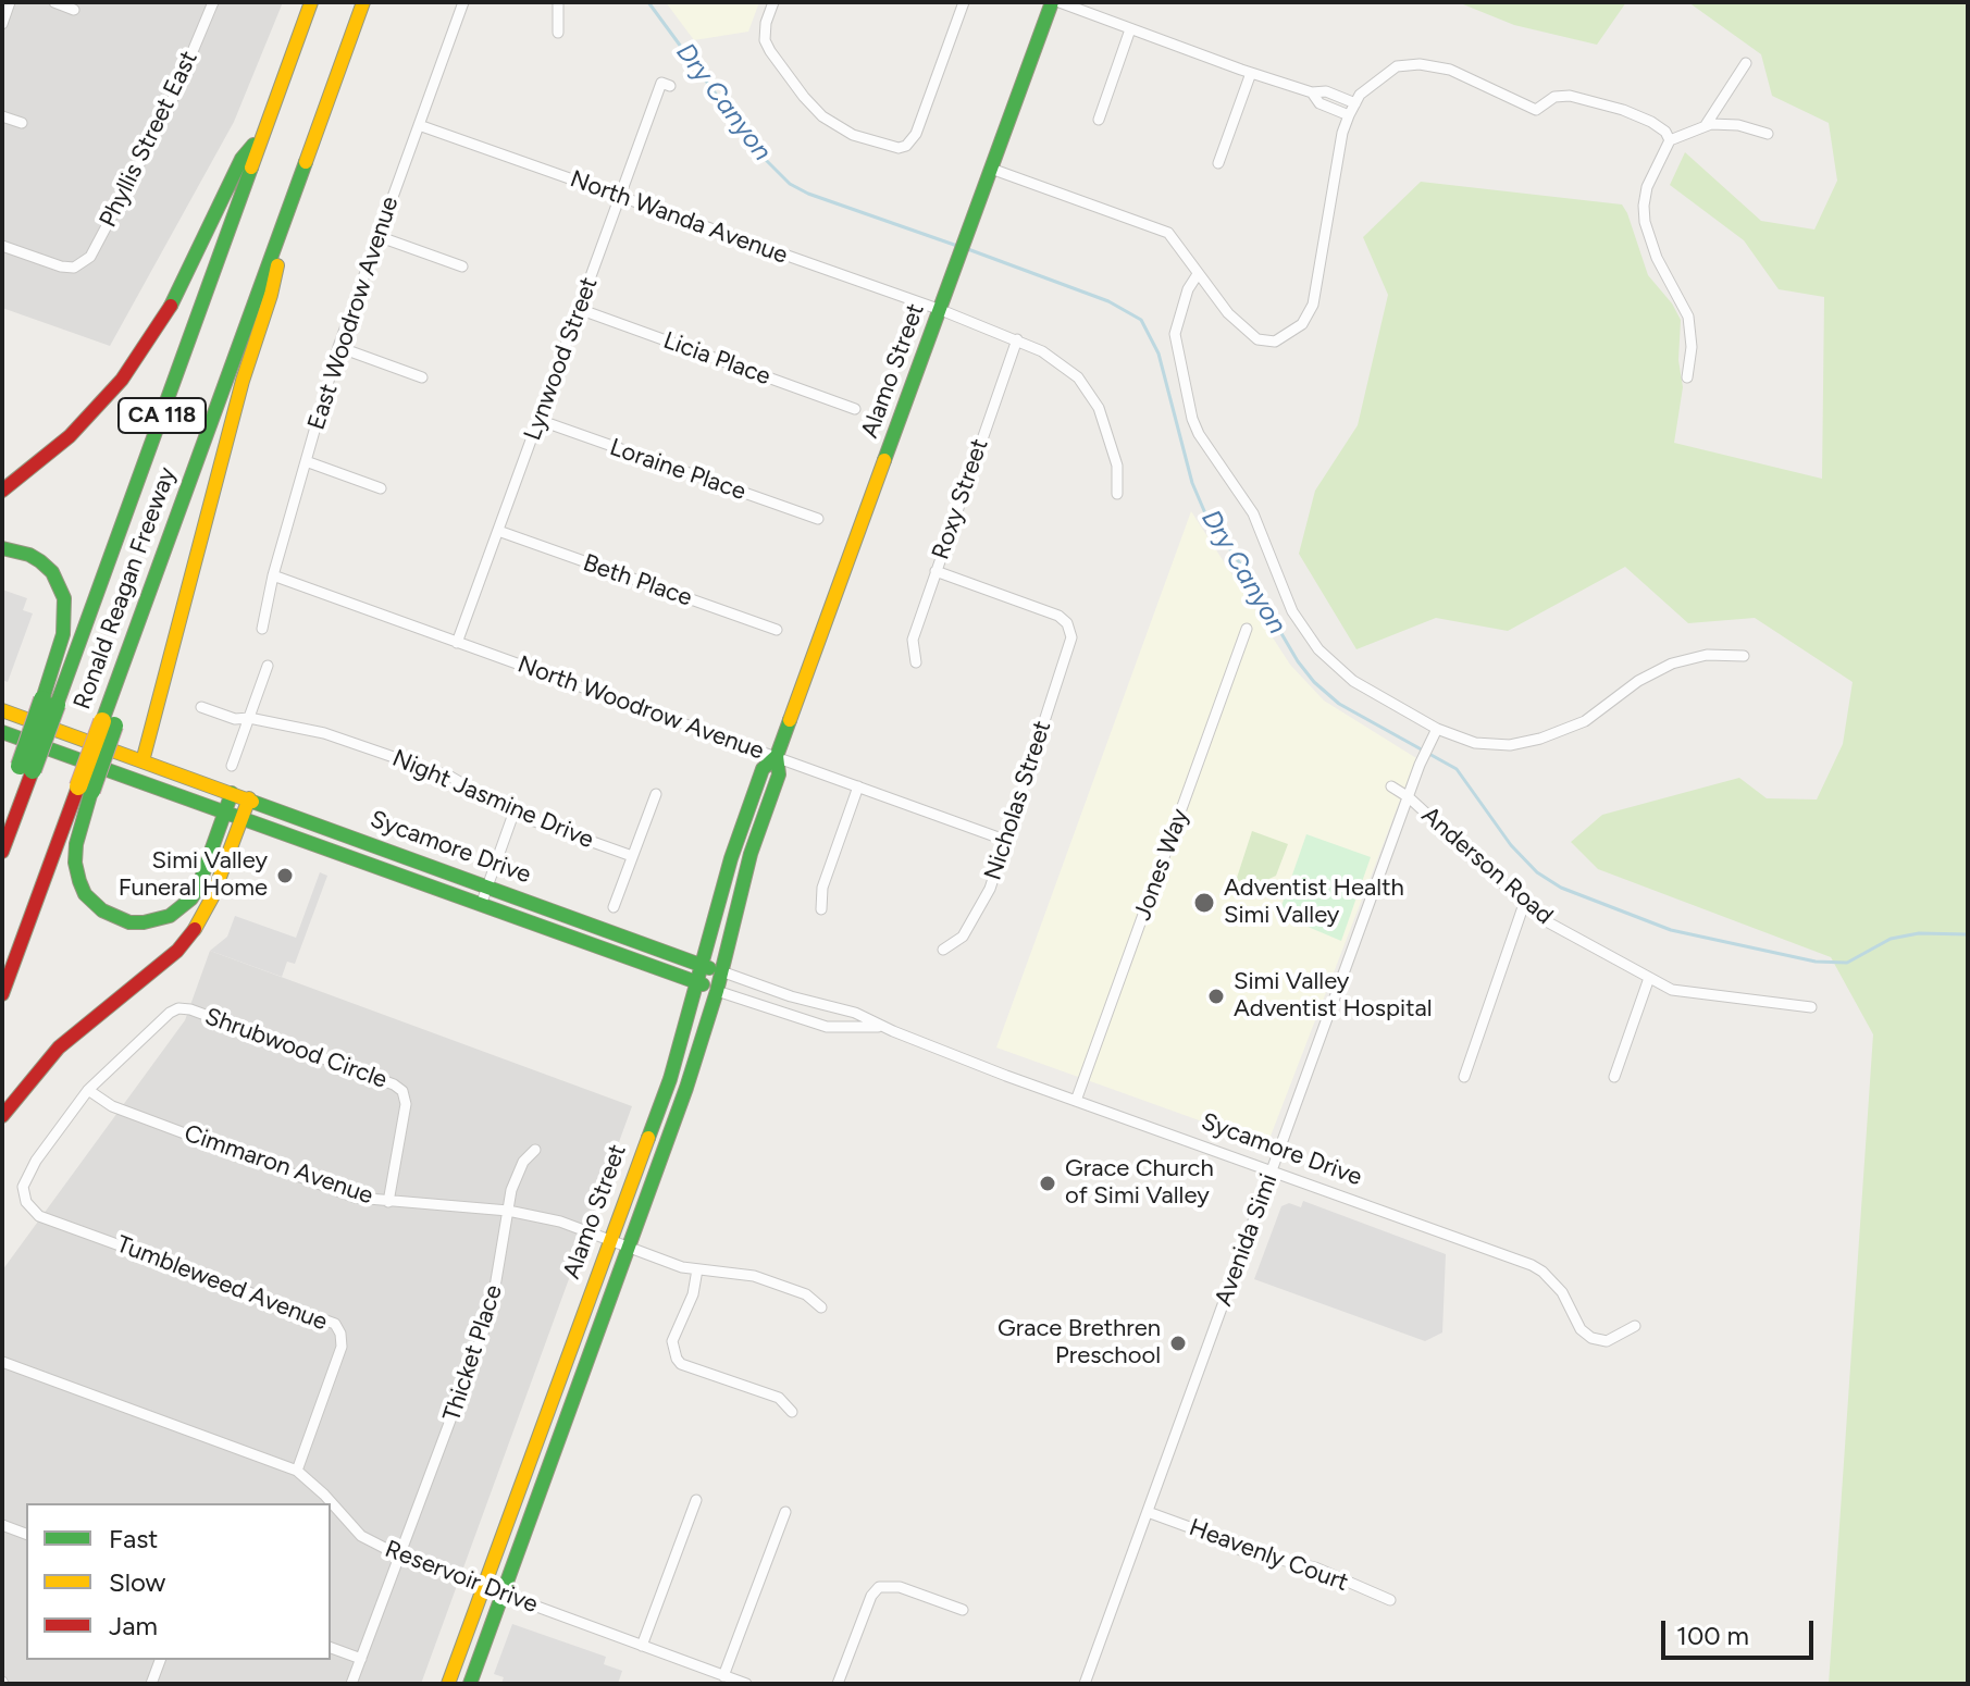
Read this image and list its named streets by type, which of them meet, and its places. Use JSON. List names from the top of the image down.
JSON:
{
  "streets": {
    "main road": [
      "Alamo Street",
      "CA 118",
      "Ronald Reagan Freeway",
      "Sycamore Drive"
    ],
    "street": [
      "Phyllis Street East",
      "North Wanda Avenue",
      "East Woodrow Avenue",
      "Lynwood Street",
      "Licia Place",
      "Loraine Place",
      "Roxy Street",
      "Beth Place",
      "North Woodrow Avenue",
      "Night Jasmine Drive",
      "Nicholas Street",
      "Jones Way",
      "Anderson Road",
      "Shrubwood Circle",
      "Cimmaron Avenue",
      "Avenida Simi",
      "Tumbleweed Avenue",
      "Thicket Place",
      "Heavenly Court",
      "Reservoir Drive"
    ]
  },
  "crossings": [
    ["North Wanda Avenue", "East Woodrow Avenue"],
    ["North Wanda Avenue", "Lynwood Street"],
    ["North Wanda Avenue", "Alamo Street"],
    ["North Wanda Avenue", "Roxy Street"],
    ["East Woodrow Avenue", "North Woodrow Avenue"],
    ["Lynwood Street", "Licia Place"],
    ["Lynwood Street", "Loraine Place"],
    ["Lynwood Street", "Beth Place"],
    ["Lynwood Street", "North Woodrow Avenue"],
    ["Alamo Street", "North Woodrow Avenue"],
    ["Alamo Street", "Sycamore Drive"],
    ["Alamo Street", "Cimmaron Avenue"],
    ["Alamo Street", "Reservoir Drive"],
    ["Roxy Street", "Nicholas Street"],
    ["North Woodrow Avenue", "Nicholas Street"],
    ["Sycamore Drive", "Jones Way"],
    ["Sycamore Drive", "Avenida Simi"],
    ["Anderson Road", "Avenida Simi"],
    ["Shrubwood Circle", "Cimmaron Avenue"],
    ["Shrubwood Circle", "Tumbleweed Avenue"],
    ["Cimmaron Avenue", "Tumbleweed Avenue"],
    ["Cimmaron Avenue", "Thicket Place"],
    ["Avenida Simi", "Heavenly Court"],
    ["Tumbleweed Avenue", "Reservoir Drive"],
    ["Thicket Place", "Reservoir Drive"]
  ],
  "water": ["Dry Canyon"],
  "places": [
    "Simi Valley Funeral Home",
    "Adventist Health Simi Valley",
    "Simi Valley Adventist Hospital",
    "Grace Church of Simi Valley",
    "Grace Brethren Preschool"
  ],
  "legend": ["Fast", "Slow", "Jam"],
  "scale_bar": "100 m"
}
